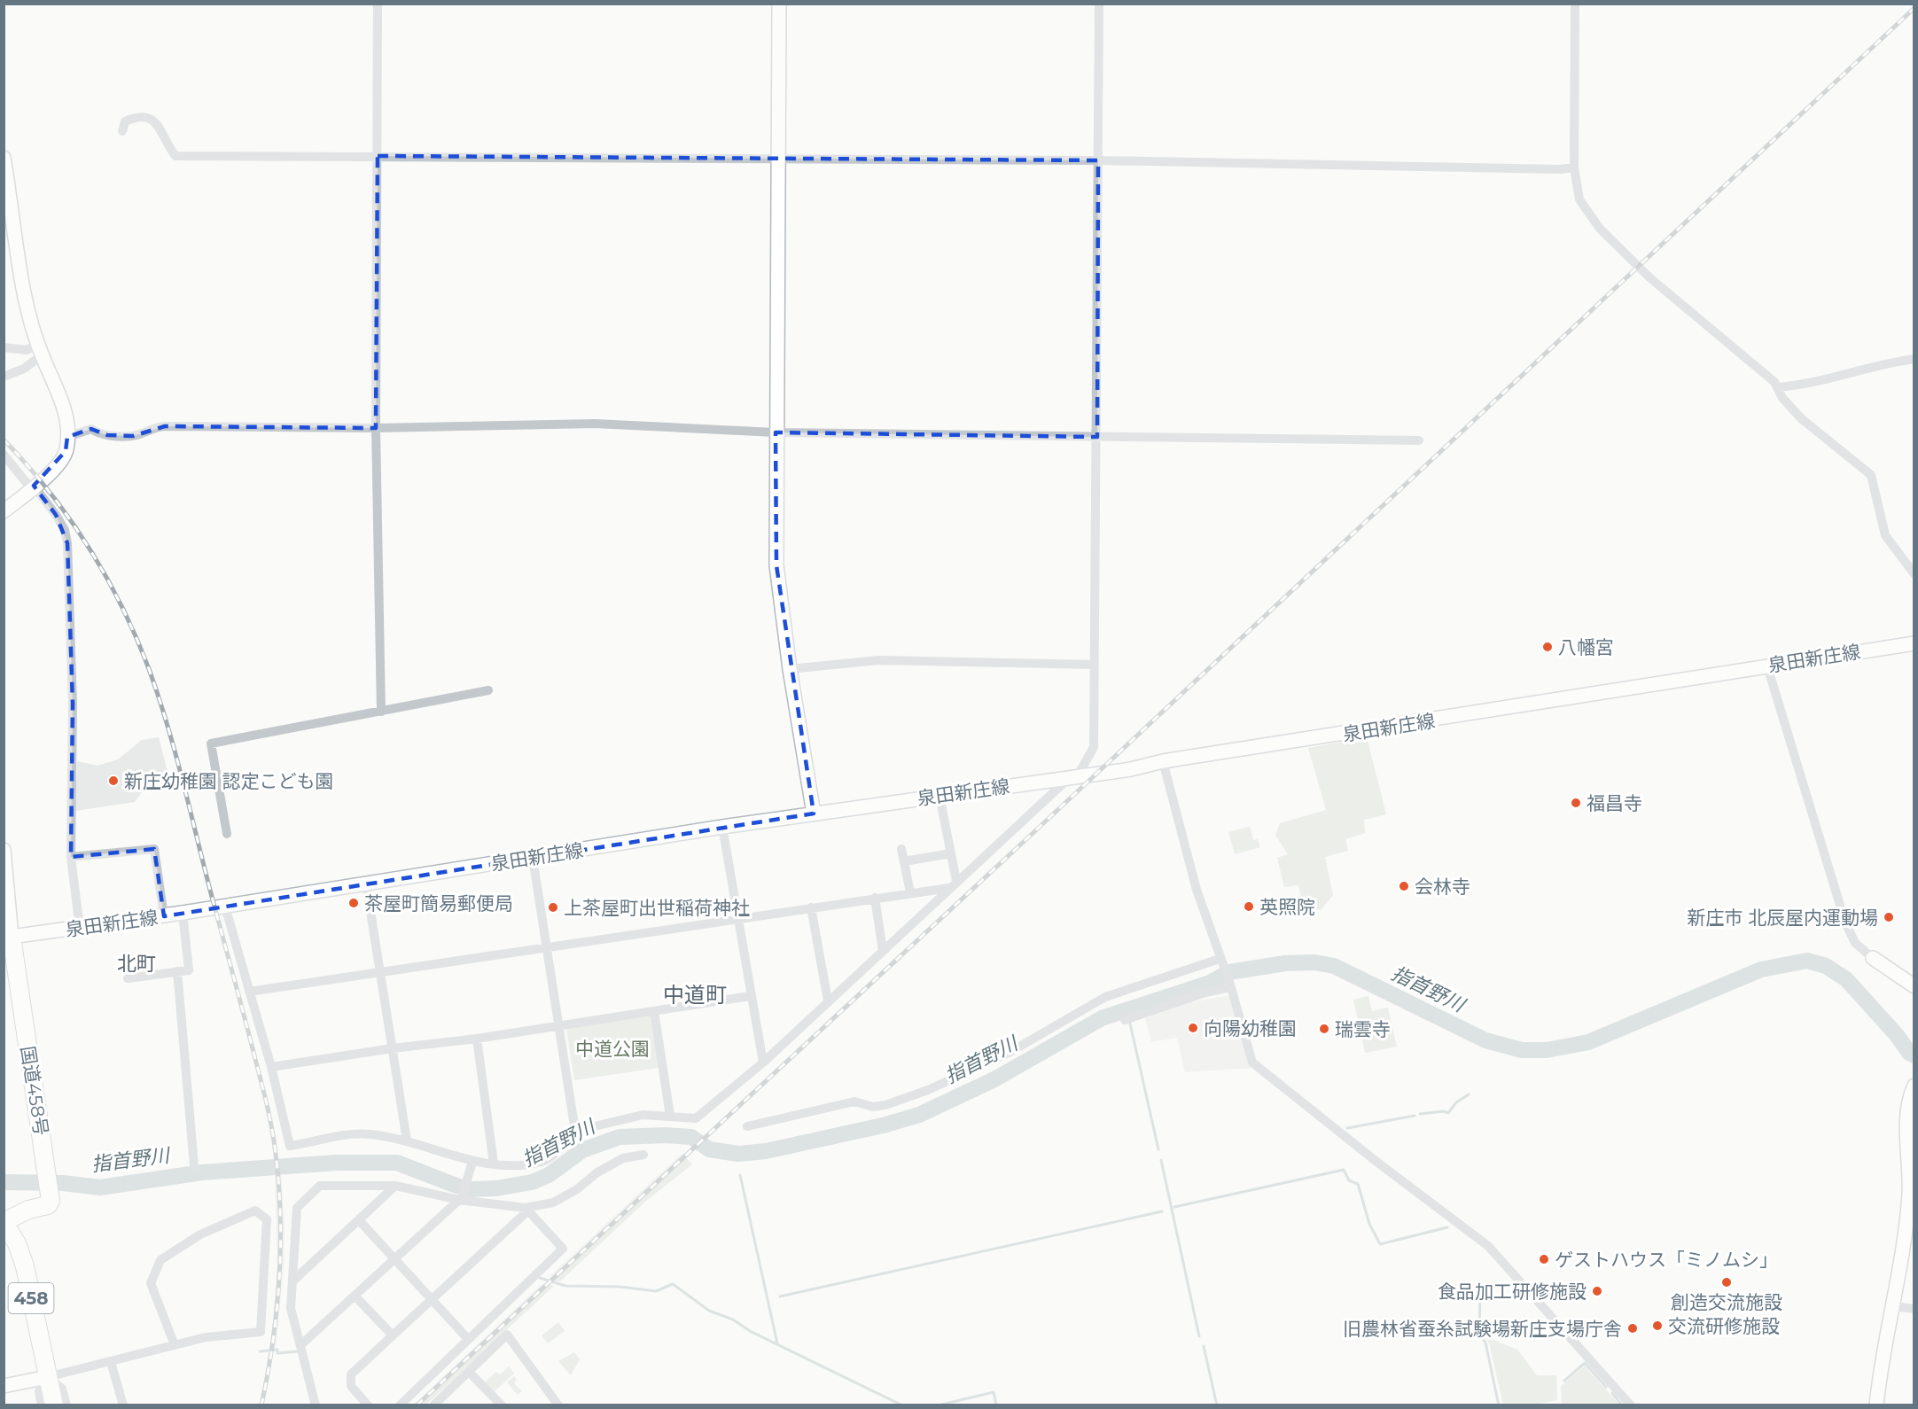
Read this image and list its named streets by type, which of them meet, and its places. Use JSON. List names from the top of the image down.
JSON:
{
  "streets": {
    "highway": ["国道458号", "458"],
    "main road": ["泉田新庄線"]
  },
  "crossings": [
    ["泉田新庄線", "国道458号"]
  ],
  "districts": ["北町", "中道町"],
  "water": ["指首野川"],
  "parks": ["中道公園"],
  "places": [
    "八幡宮",
    "新庄幼稚園 認定こども園",
    "福昌寺",
    "会林寺",
    "茶屋町簡易郵便局",
    "英照院",
    "上茶屋町出世稲荷神社",
    "新庄市 北辰屋内運動場",
    "向陽幼稚園",
    "瑞雲寺",
    "ゲストハウス「ミノムシ」",
    "創造交流施設",
    "食品加工研修施設",
    "交流研修施設",
    "旧農林省蚕糸試験場新庄支場庁舎"
  ]
}
